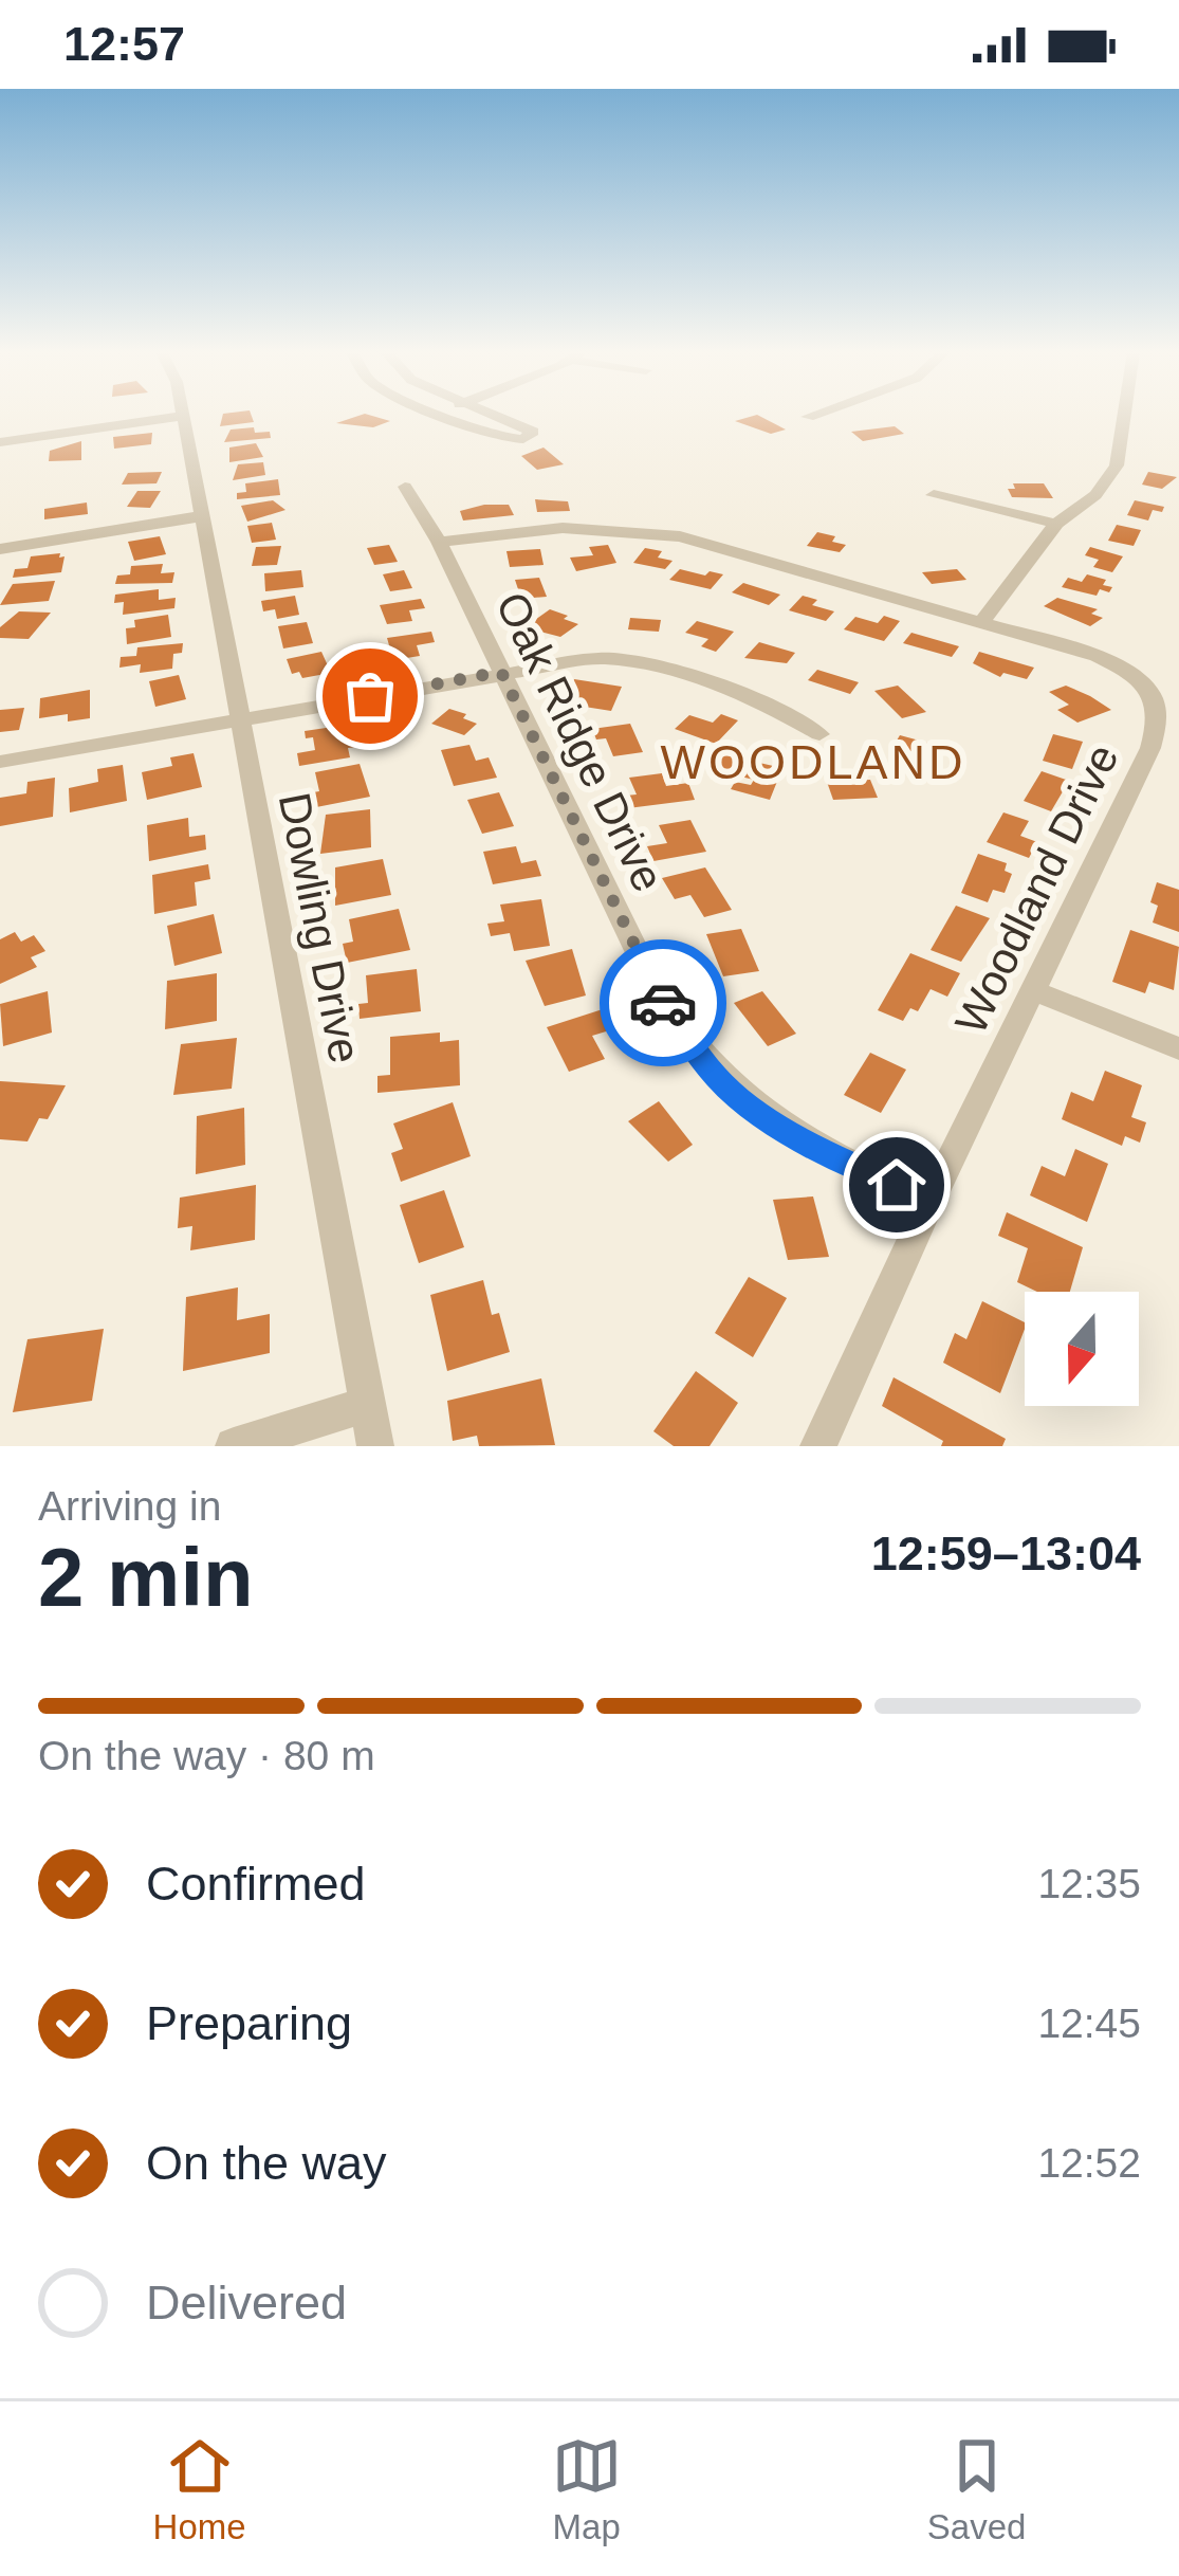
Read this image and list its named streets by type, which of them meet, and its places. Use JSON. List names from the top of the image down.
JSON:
{
  "streets": {
    "street": ["Oak Ridge Drive", "Woodland Drive", "Dowling Drive"]
  },
  "crossings": [
    ["Oak Ridge Drive", "Woodland Drive"]
  ],
  "districts": ["WOODLAND"],
  "north": "bottom",
  "page": {
    "status": "12:57",
    "heading": ["2 min", "Arriving in", "12:59–13:04"],
    "bar": "On the way · 80 m",
    "list": [
      ["Confirmed", "12:35"],
      ["Preparing", "12:45"],
      ["On the way", "12:52"],
      "Delivered"
    ],
    "tabs": ["Home", "Map", "Saved"]
  }
}
